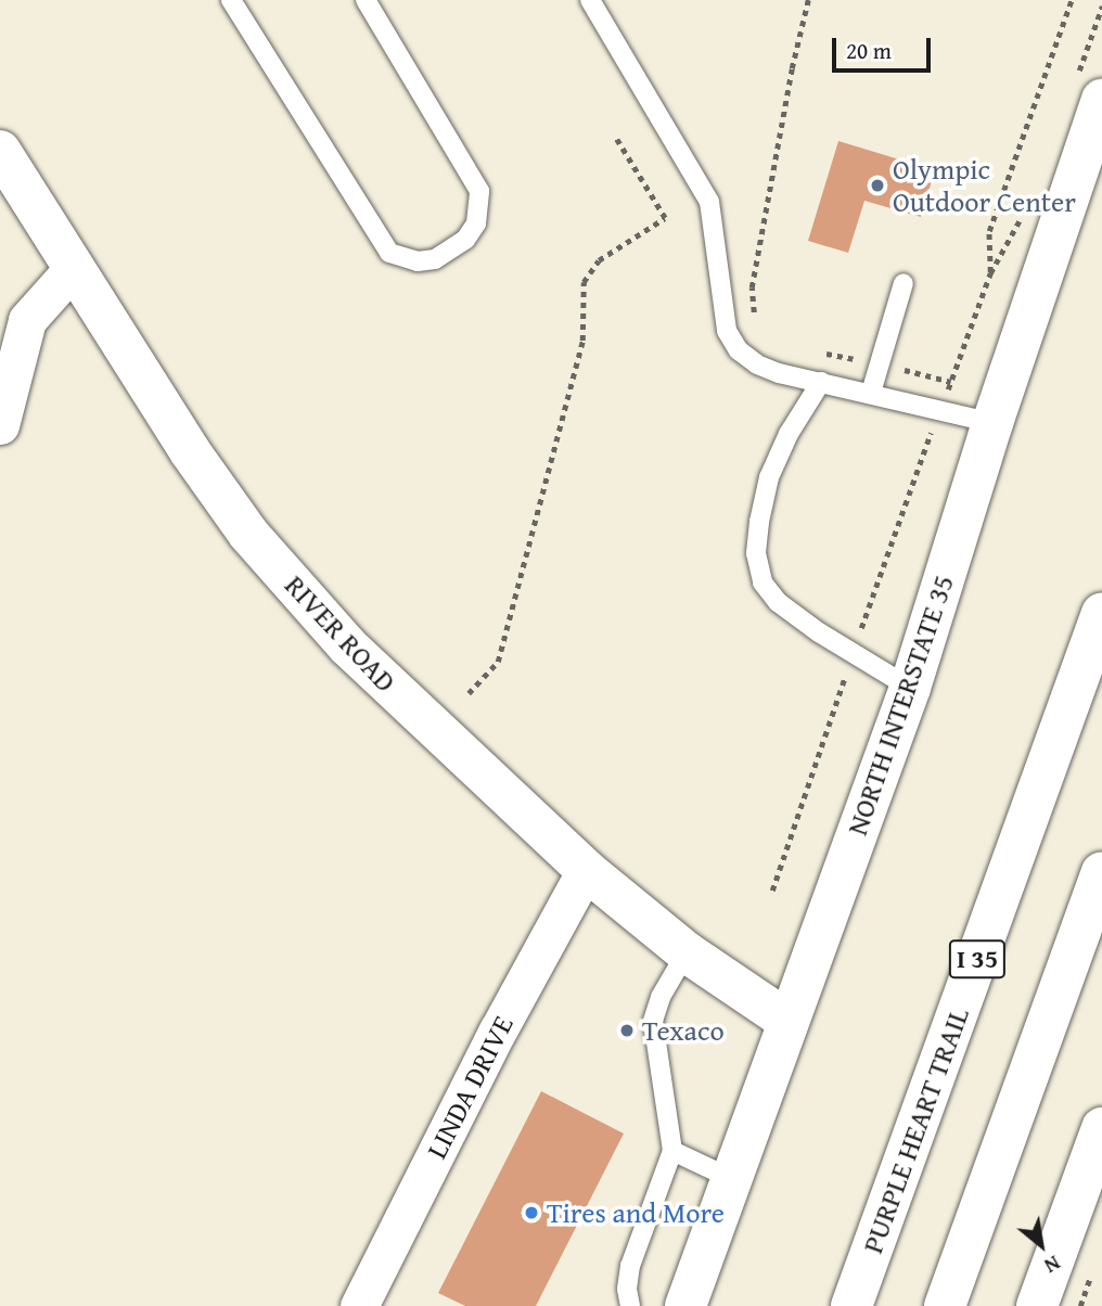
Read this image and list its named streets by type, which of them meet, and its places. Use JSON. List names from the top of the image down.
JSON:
{
  "streets": {
    "main road": [
      "RIVER ROAD",
      "NORTH INTERSTATE 35",
      "I 35",
      "PURPLE HEART TRAIL"
    ],
    "street": ["LINDA DRIVE"]
  },
  "crossings": [
    ["RIVER ROAD", "NORTH INTERSTATE 35"],
    ["RIVER ROAD", "LINDA DRIVE"]
  ],
  "places": ["Olympic Outdoor Center", "Texaco", "Tires and More"],
  "scale_bar": "20 m",
  "north": "bottom right"
}
